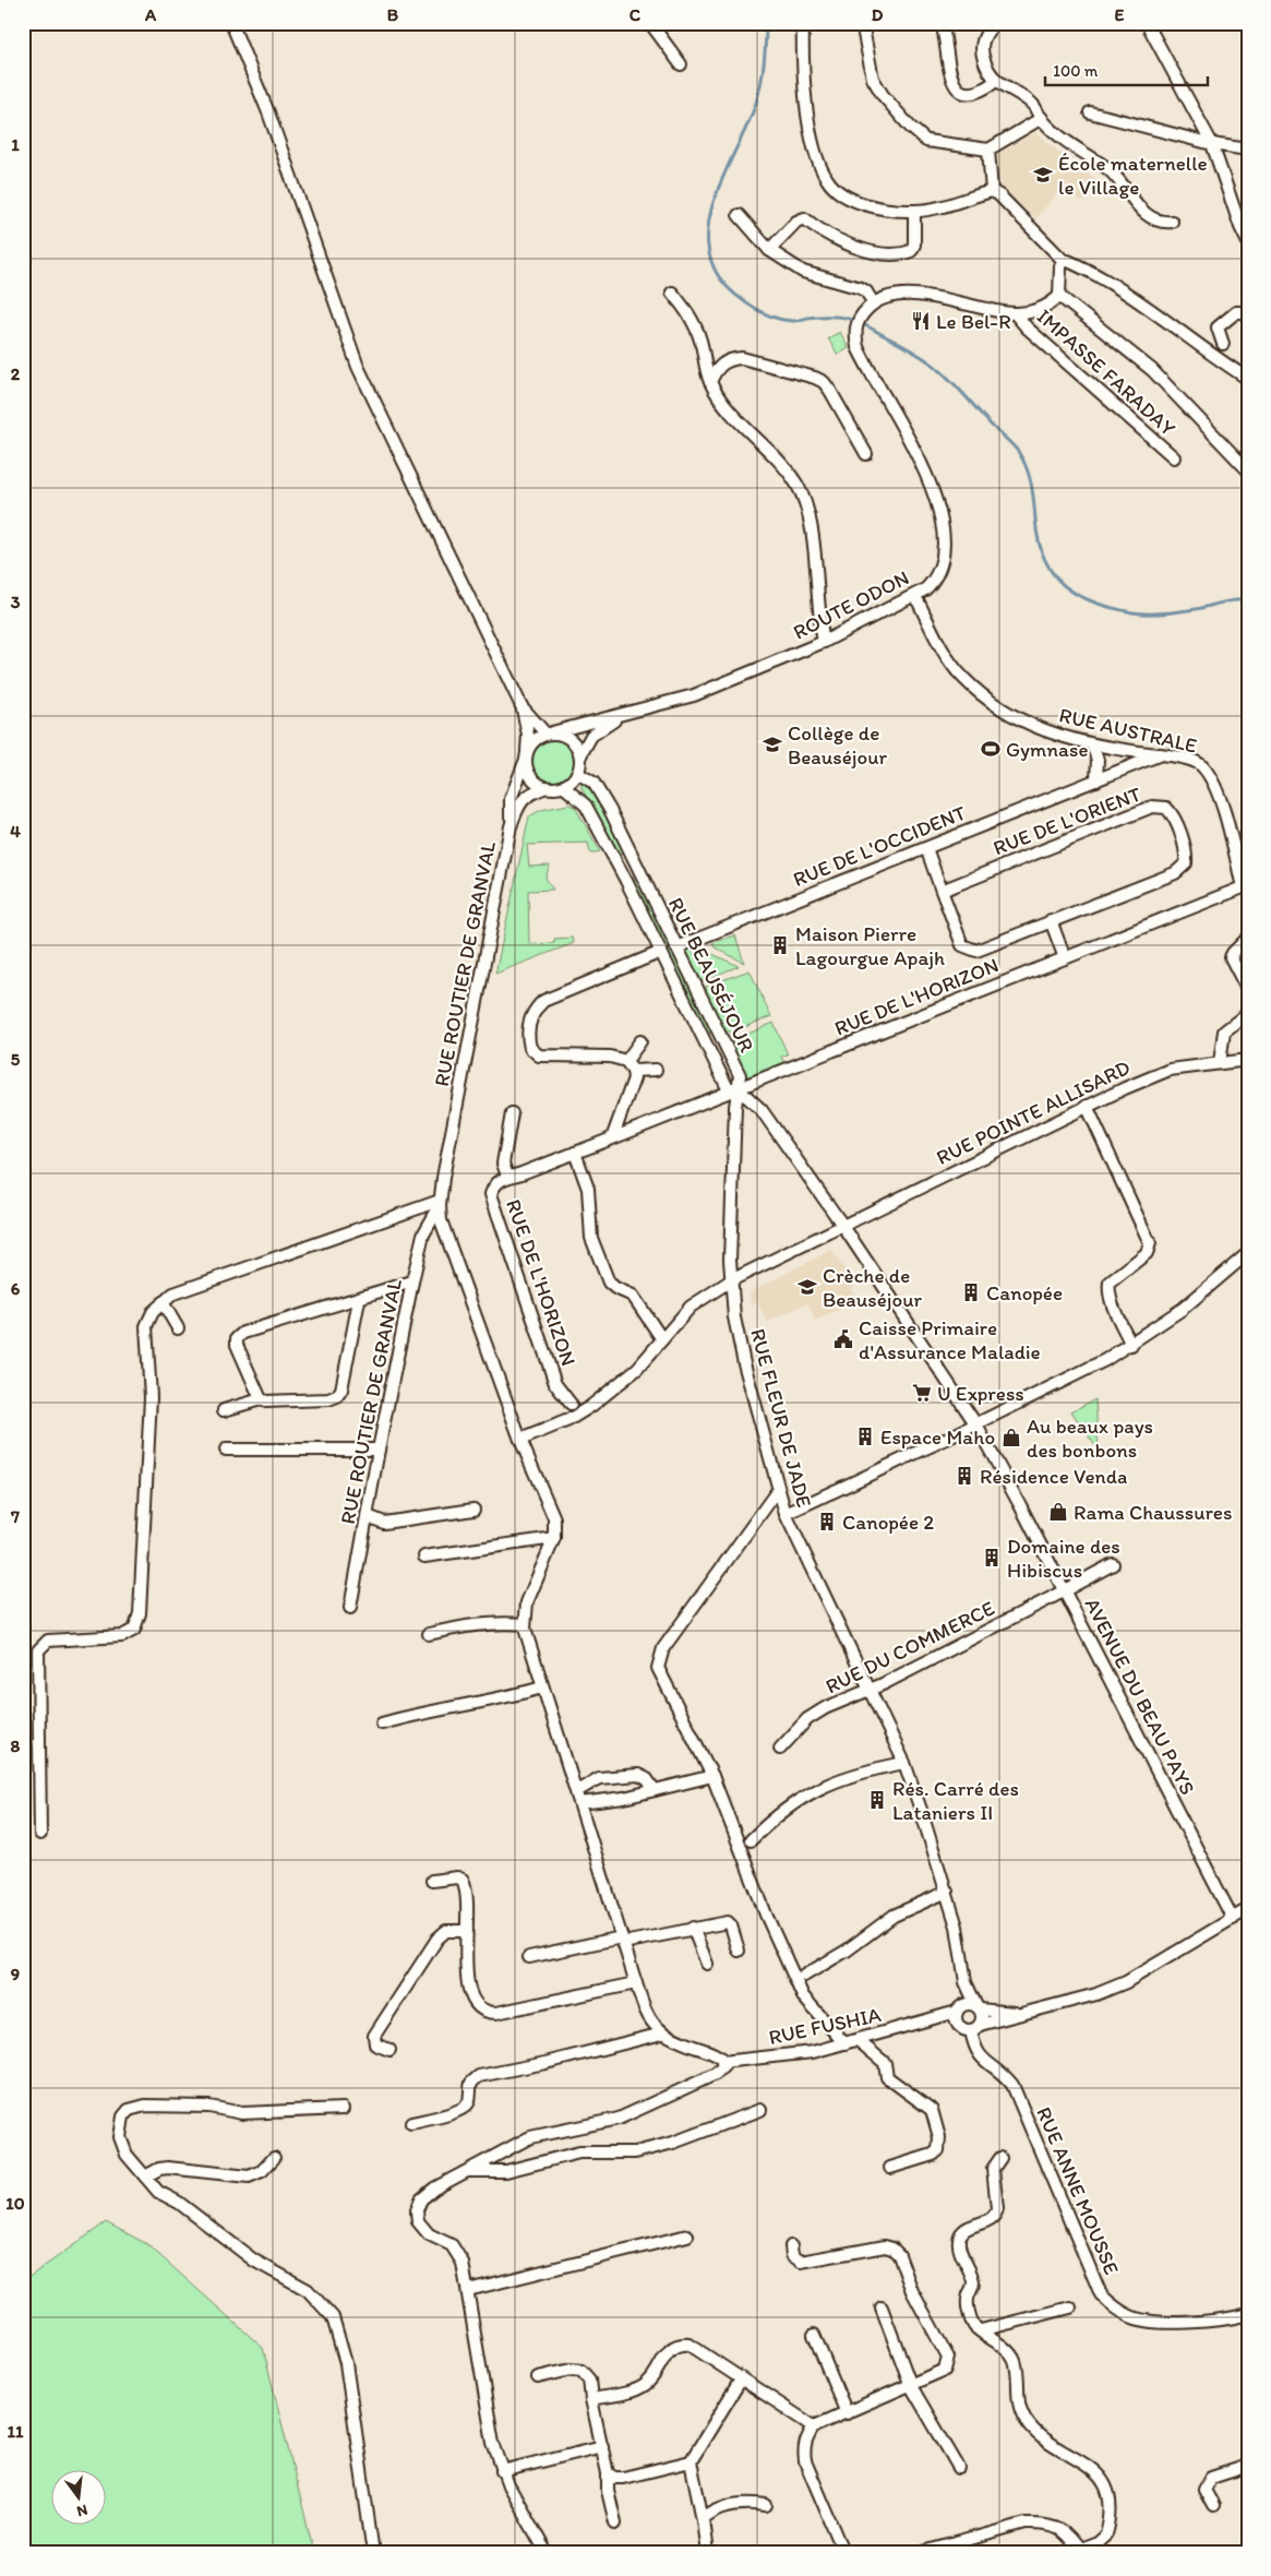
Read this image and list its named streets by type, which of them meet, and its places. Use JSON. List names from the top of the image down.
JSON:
{
  "streets": {
    "street": [
      "IMPASSE FARADAY",
      "ROUTE ODON",
      "RUE AUSTRALE",
      "RUE DE L'ORIENT",
      "RUE DE L'OCCIDENT",
      "RUE ROUTIER DE GRANVAL",
      "RUE BEAUSÉJOUR",
      "RUE DE L'HORIZON",
      "RUE POINTE ALLISARD",
      "RUE FLEUR DE JADE",
      "RUE DU COMMERCE",
      "AVENUE DU BEAU PAYS",
      "RUE FUSHIA",
      "RUE ANNE MOUSSE"
    ]
  },
  "crossings": [
    ["ROUTE ODON", "RUE AUSTRALE"],
    ["ROUTE ODON", "RUE BEAUSÉJOUR"],
    ["RUE AUSTRALE", "RUE DE L'OCCIDENT"],
    ["RUE AUSTRALE", "RUE DE L'HORIZON"],
    ["RUE DE L'ORIENT", "RUE DE L'OCCIDENT"],
    ["RUE DE L'OCCIDENT", "RUE BEAUSÉJOUR"],
    ["RUE ROUTIER DE GRANVAL", "RUE POINTE ALLISARD"],
    ["RUE BEAUSÉJOUR", "RUE DE L'HORIZON"],
    ["RUE BEAUSÉJOUR", "RUE FLEUR DE JADE"],
    ["RUE BEAUSÉJOUR", "AVENUE DU BEAU PAYS"],
    ["RUE DE L'HORIZON", "RUE FLEUR DE JADE"],
    ["RUE DE L'HORIZON", "AVENUE DU BEAU PAYS"],
    ["RUE POINTE ALLISARD", "RUE FLEUR DE JADE"],
    ["RUE POINTE ALLISARD", "AVENUE DU BEAU PAYS"],
    ["RUE FLEUR DE JADE", "RUE DU COMMERCE"],
    ["RUE FLEUR DE JADE", "AVENUE DU BEAU PAYS"],
    ["RUE FLEUR DE JADE", "RUE FUSHIA"],
    ["RUE FLEUR DE JADE", "RUE ANNE MOUSSE"],
    ["RUE DU COMMERCE", "AVENUE DU BEAU PAYS"],
    ["RUE FUSHIA", "RUE ANNE MOUSSE"]
  ],
  "places": {
    "school or university": ["École maternelle le Village", "Collège de Beauséjour", "Crèche de Beauséjour"],
    "restaurant": ["Le Bel-R"],
    "sports": ["Gymnase"],
    "building": [
      "Maison Pierre Lagourgue Apajh",
      "Canopée",
      "Espace Maho",
      "Résidence Venda",
      "Canopée 2",
      "Domaine des Hibiscus",
      "Rés. Carré des Lataniers II"
    ],
    "public building": ["Caisse Primaire d'Assurance Maladie"],
    "supermarket": ["U Express"],
    "shop": ["Au beaux pays des bonbons", "Rama Chaussures"]
  },
  "scale_bar": "100 m",
  "north": "bottom",
  "grid": {
    "columns": [
      "A",
      "B",
      "C",
      "D",
      "E"
    ],
    "rows": [
      "1",
      "2",
      "3",
      "4",
      "5",
      "6",
      "7",
      "8",
      "9",
      "10",
      "11"
    ]
  }
}
